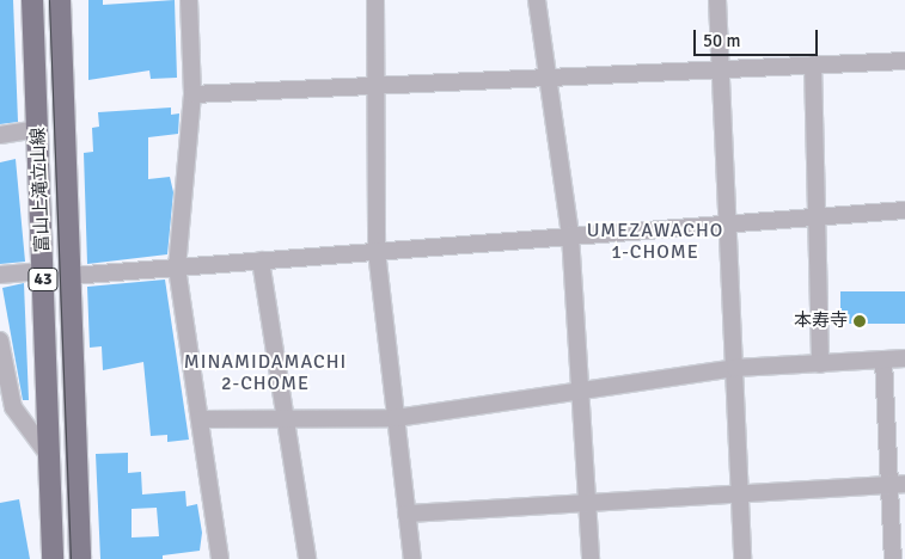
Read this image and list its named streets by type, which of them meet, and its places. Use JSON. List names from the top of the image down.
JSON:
{
  "streets": {
    "main road": ["富山上滝立山線", "43"]
  },
  "districts": ["UMEZAWACHO 1-CHOME", "MINAMIDAMACHI 2-CHOME"],
  "places": ["本寿寺"],
  "scale_bar": "50 m"
}
